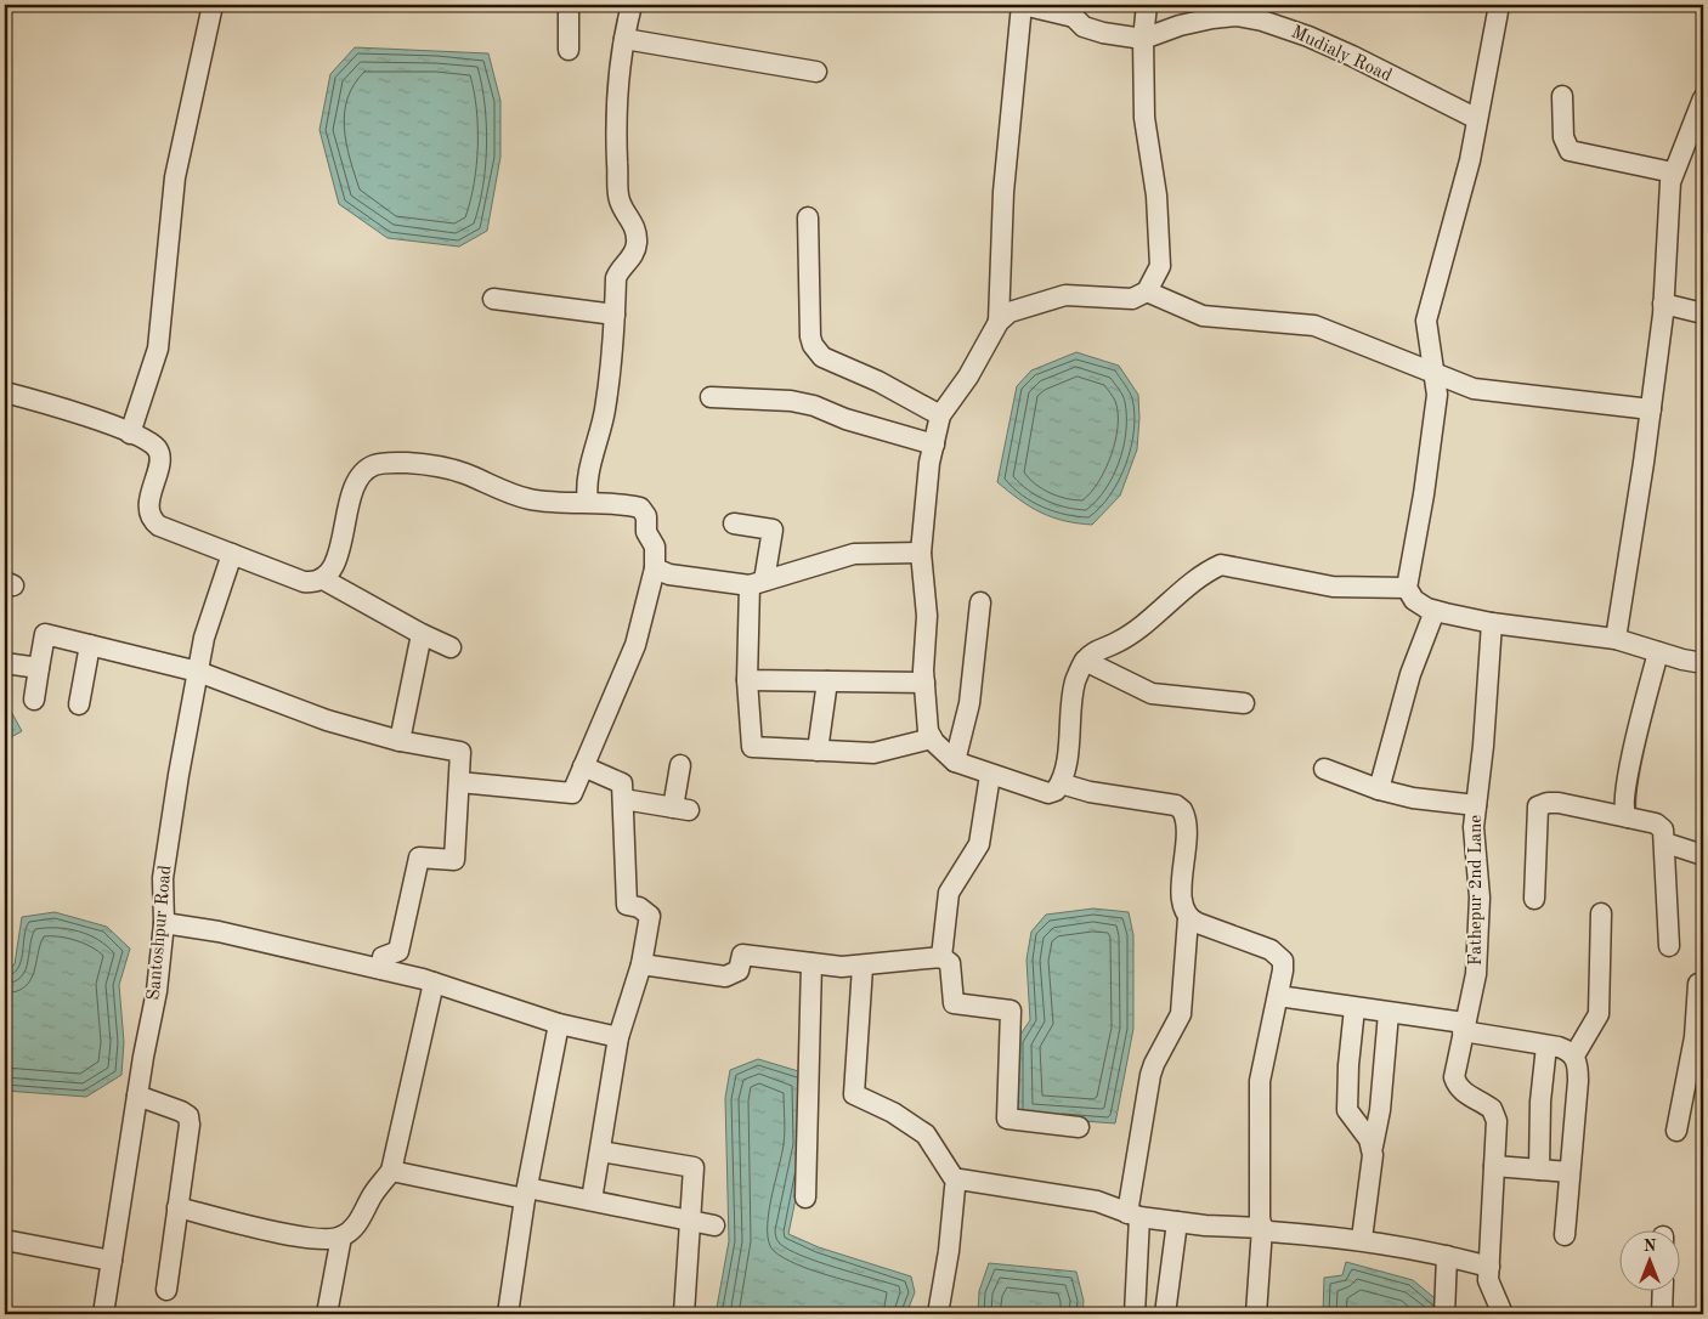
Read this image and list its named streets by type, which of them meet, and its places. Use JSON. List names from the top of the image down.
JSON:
{
  "streets": {
    "street": ["Mudialy Road", "Fathepur 2nd Lane", "Santoshpur Road"]
  },
  "north": "top"
}
